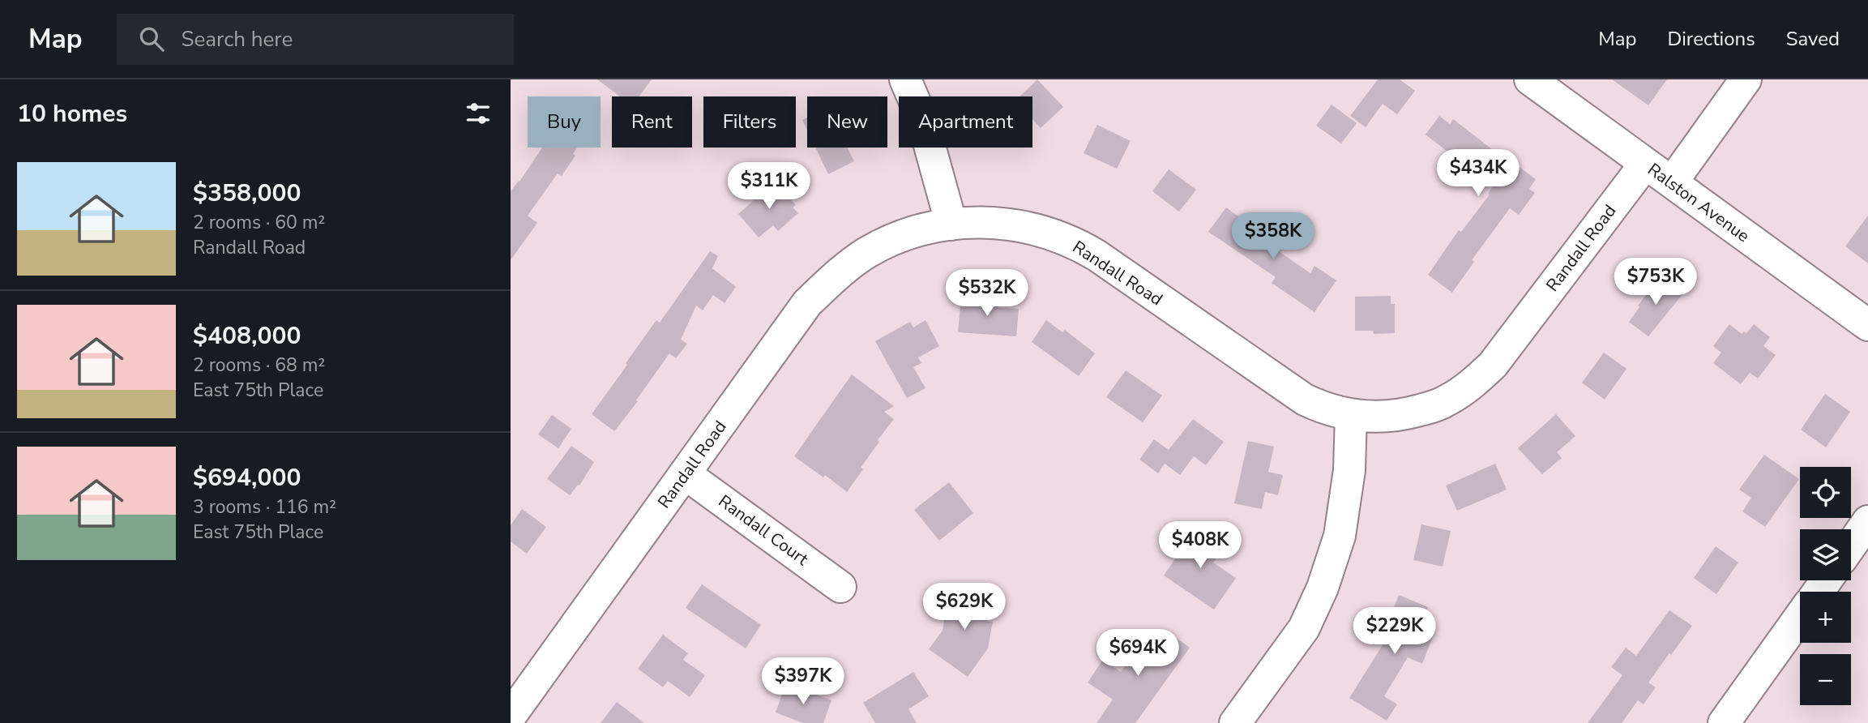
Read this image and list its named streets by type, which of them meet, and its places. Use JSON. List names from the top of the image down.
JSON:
{
  "streets": {
    "street": ["Ralston Avenue", "Randall Road", "Randall Court"]
  },
  "crossings": [
    ["Ralston Avenue", "Randall Road"],
    ["Randall Road", "Randall Court"]
  ],
  "page": {
    "header": "Map",
    "search": "Search here",
    "nav": ["Map", "Directions", "Saved"],
    "heading": "10 homes",
    "chip": [
      "Buy",
      "Rent",
      "Filters",
      "New",
      "Apartment"
    ],
    "list": [
      {
        "name": "$358,000",
        "note": "2 rooms · 60 m² · Randall Road"
      },
      {
        "name": "$408,000",
        "note": "2 rooms · 68 m² · East 75th Place"
      },
      {
        "name": "$694,000",
        "note": "3 rooms · 116 m² · East 75th Place"
      }
    ],
    "price": [
      "$434K",
      "$311K",
      "$358K",
      "$753K",
      "$532K",
      "$408K",
      "$629K",
      "$229K",
      "$694K",
      "$397K"
    ],
    "map_buttons": ["+", "−"]
  }
}
